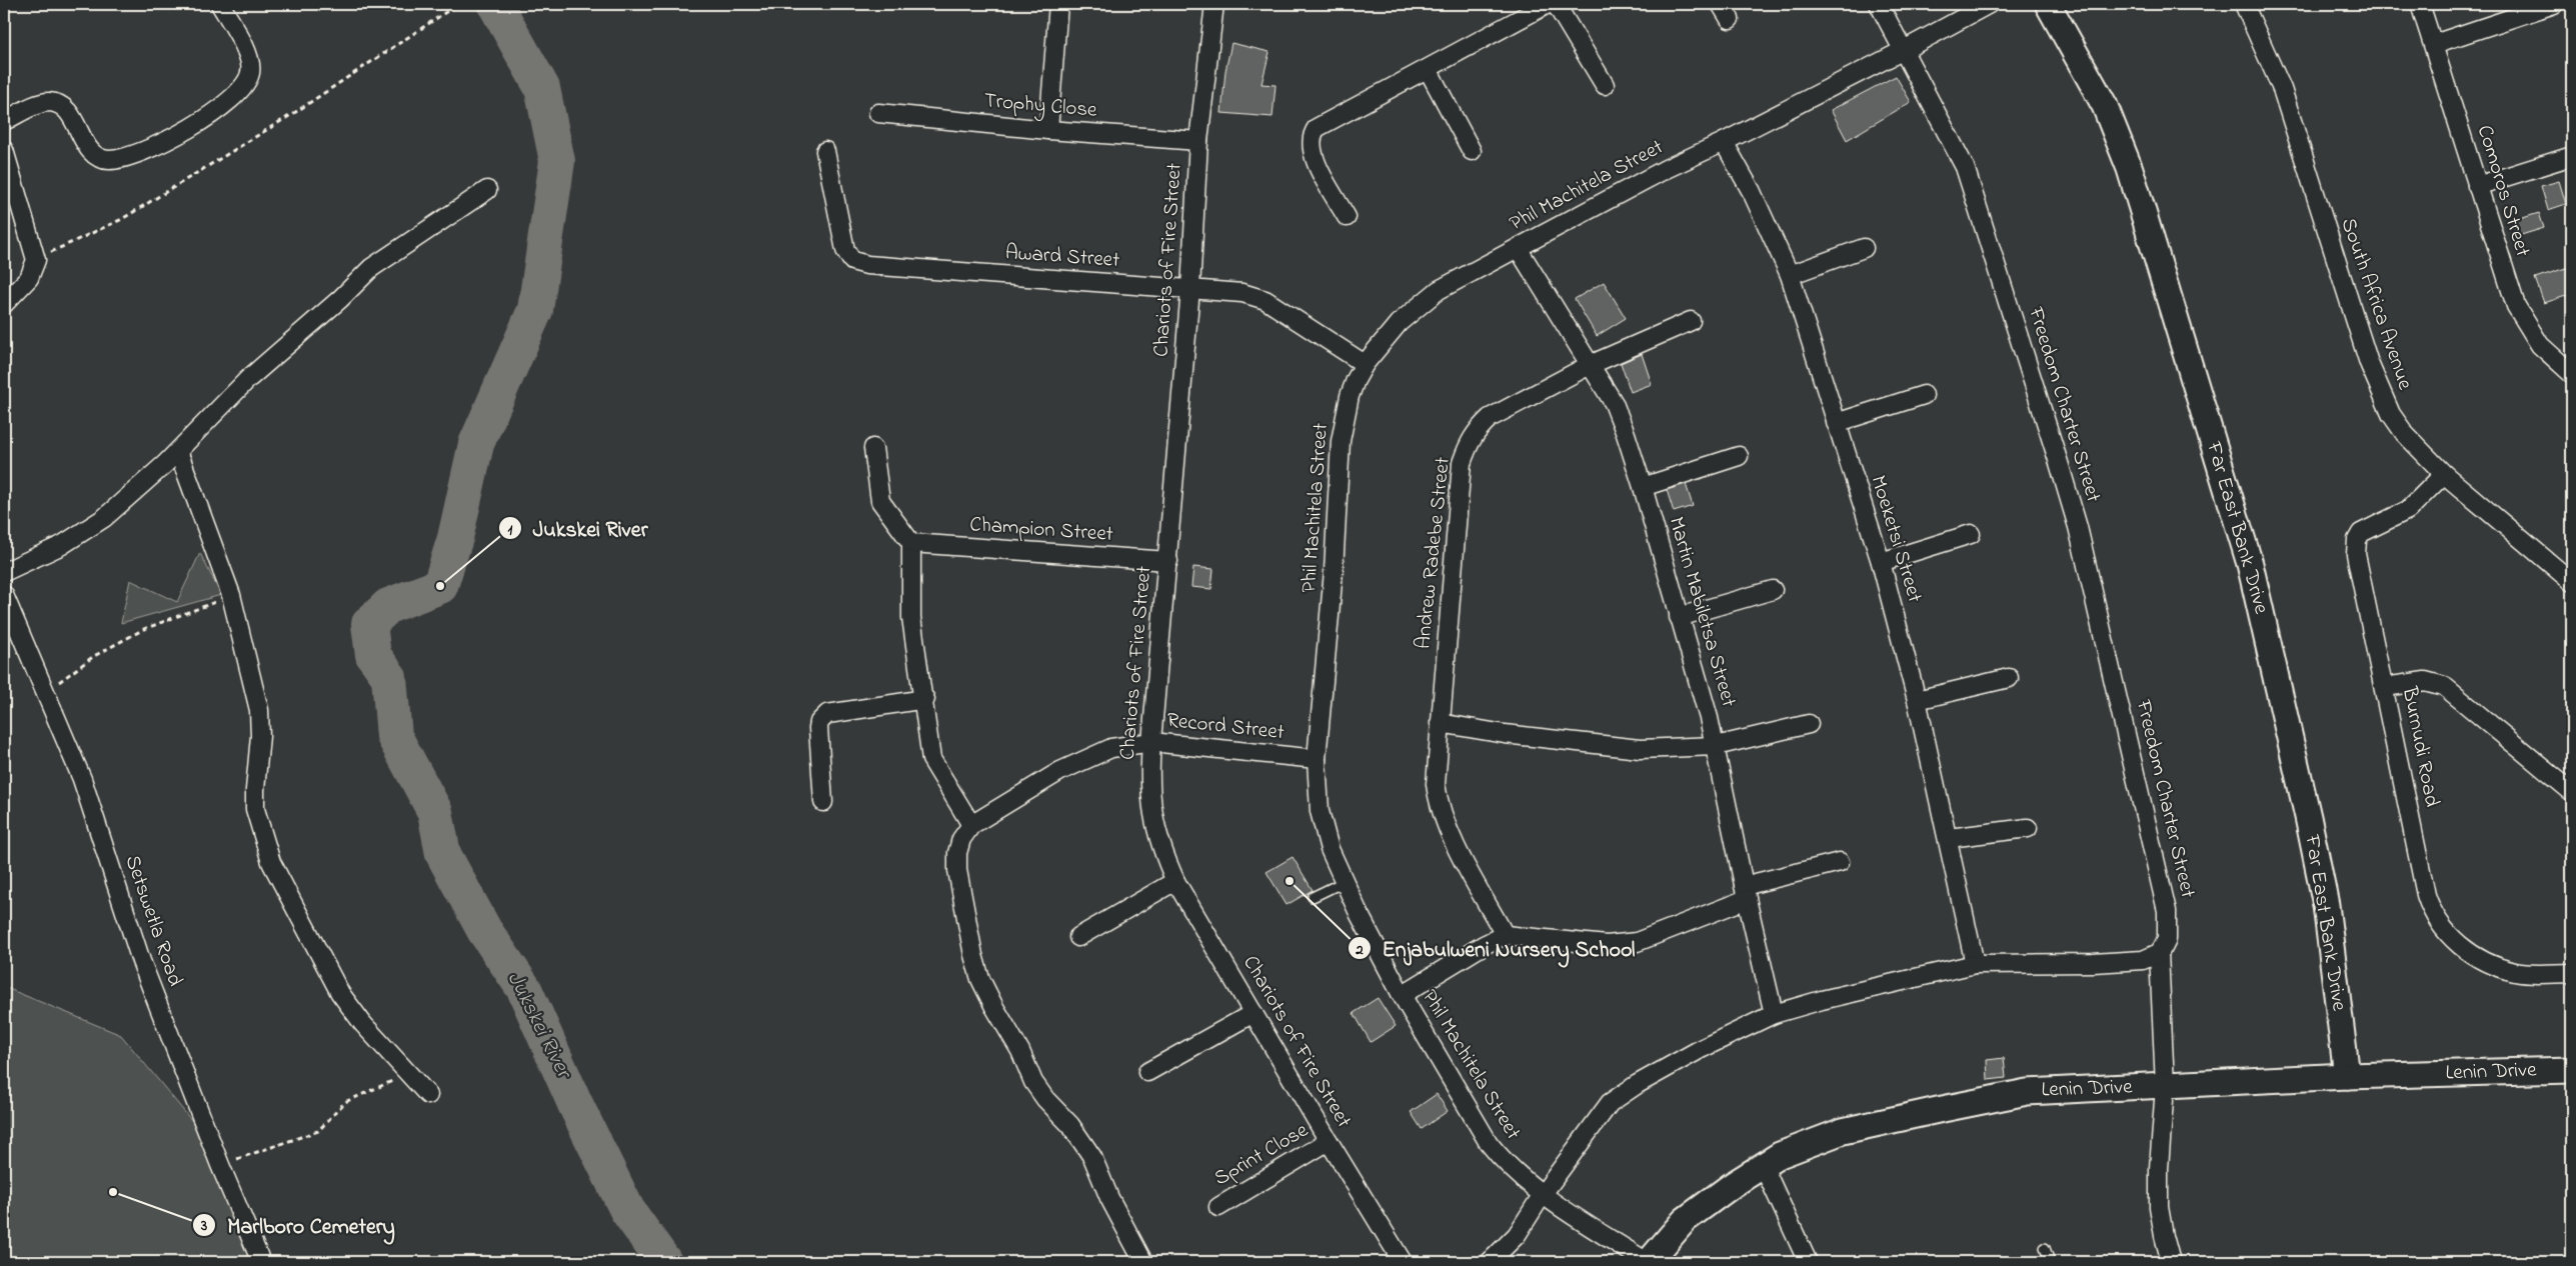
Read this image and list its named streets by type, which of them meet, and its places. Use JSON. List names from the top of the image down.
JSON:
{
  "streets": {
    "street": [
      "Trophy Close",
      "Phil Machitela Street",
      "Comoros Street",
      "Award Street",
      "Chariots of Fire Street",
      "South Africa Avenue",
      "Freedom Charter Street",
      "Far East Bank Drive",
      "Champion Street",
      "Moeketsi Street",
      "Andrew Radebe Street",
      "Martin Mabiletsa Street",
      "Record Street",
      "Burnudi Road",
      "Setswetla Road",
      "Lenin Drive",
      "Sprint Close"
    ]
  },
  "crossings": [
    ["Trophy Close", "Chariots of Fire Street"],
    ["Phil Machitela Street", "Award Street"],
    ["Phil Machitela Street", "Freedom Charter Street"],
    ["Phil Machitela Street", "Moeketsi Street"],
    ["Phil Machitela Street", "Martin Mabiletsa Street"],
    ["Phil Machitela Street", "Record Street"],
    ["Phil Machitela Street", "Lenin Drive"],
    ["Award Street", "Chariots of Fire Street"],
    ["Chariots of Fire Street", "Champion Street"],
    ["Chariots of Fire Street", "Record Street"],
    ["Chariots of Fire Street", "Sprint Close"],
    ["South Africa Avenue", "Burnudi Road"],
    ["Far East Bank Drive", "Lenin Drive"],
    ["Andrew Radebe Street", "Martin Mabiletsa Street"]
  ],
  "water": ["Jukskei River"],
  "places": ["Jukskei River", "Enjabulweni Nursery School", "Marlboro Cemetery"]
}
